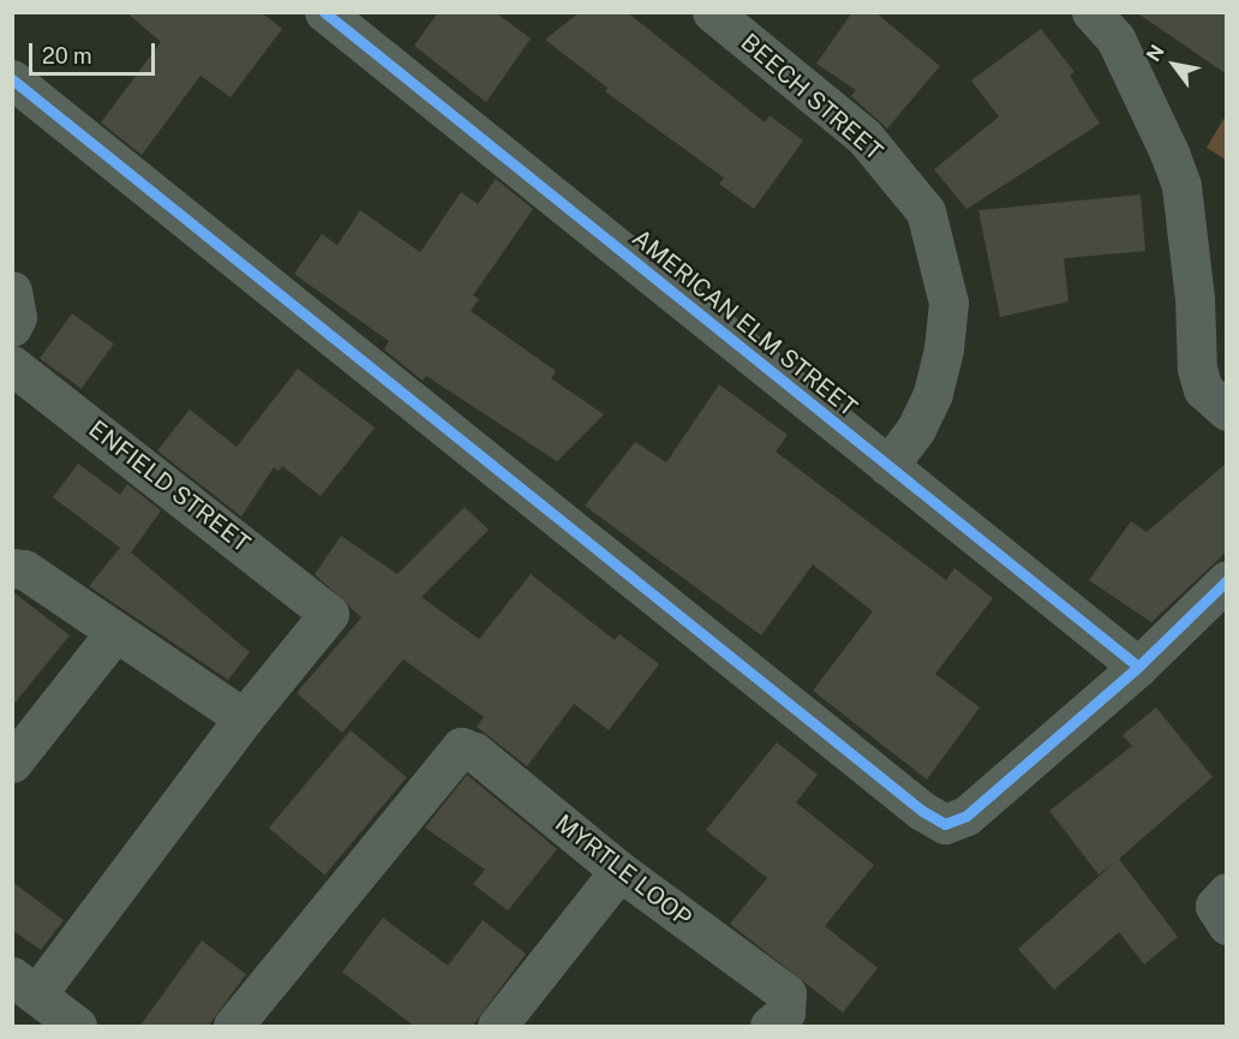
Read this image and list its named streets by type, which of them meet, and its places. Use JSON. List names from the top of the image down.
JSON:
{
  "streets": {
    "street": [
      "BEECH STREET",
      "AMERICAN ELM STREET",
      "ENFIELD STREET",
      "MYRTLE LOOP"
    ]
  },
  "crossings": [
    ["BEECH STREET", "AMERICAN ELM STREET"]
  ],
  "scale_bar": "20 m",
  "north": "top left"
}
